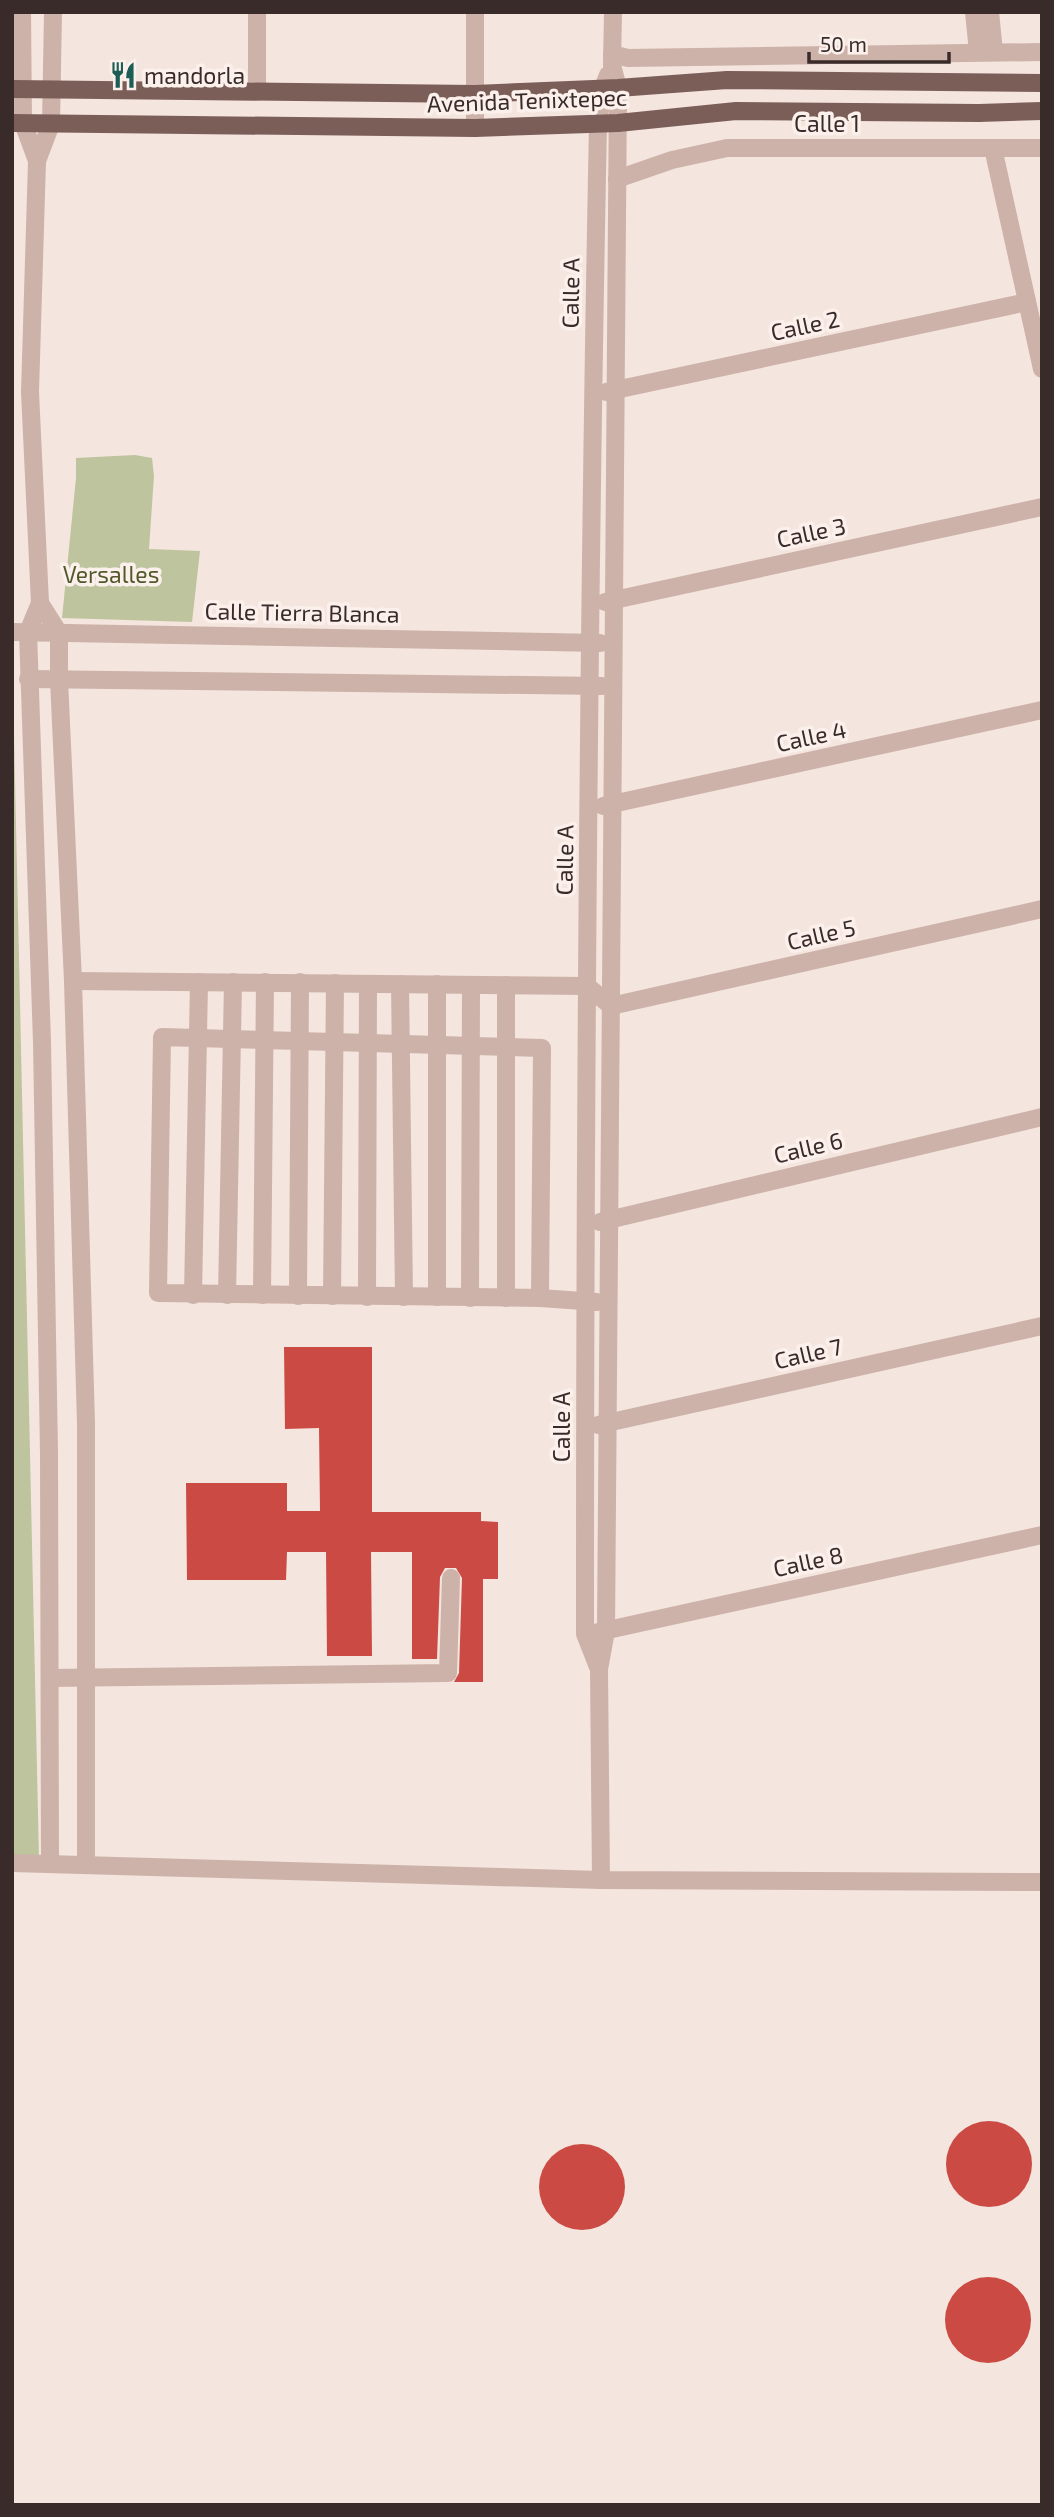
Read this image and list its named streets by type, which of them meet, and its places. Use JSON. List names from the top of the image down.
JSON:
{
  "streets": {
    "main road": ["Avenida Tenixtepec"],
    "street": [
      "Calle 1",
      "Calle A",
      "Calle 2",
      "Calle 3",
      "Calle Tierra Blanca",
      "Calle 4",
      "Calle 5",
      "Calle 6",
      "Calle 7",
      "Calle 8"
    ]
  },
  "crossings": [
    ["Avenida Tenixtepec", "Calle A"],
    ["Calle 1", "Calle A"],
    ["Calle A", "Calle 2"],
    ["Calle A", "Calle 3"],
    ["Calle A", "Calle Tierra Blanca"],
    ["Calle A", "Calle 4"],
    ["Calle A", "Calle 5"],
    ["Calle A", "Calle 6"],
    ["Calle A", "Calle 7"],
    ["Calle A", "Calle 8"]
  ],
  "parks": ["Versalles"],
  "places": {
    "restaurant": ["mandorla"]
  },
  "scale_bar": "50 m"
}
